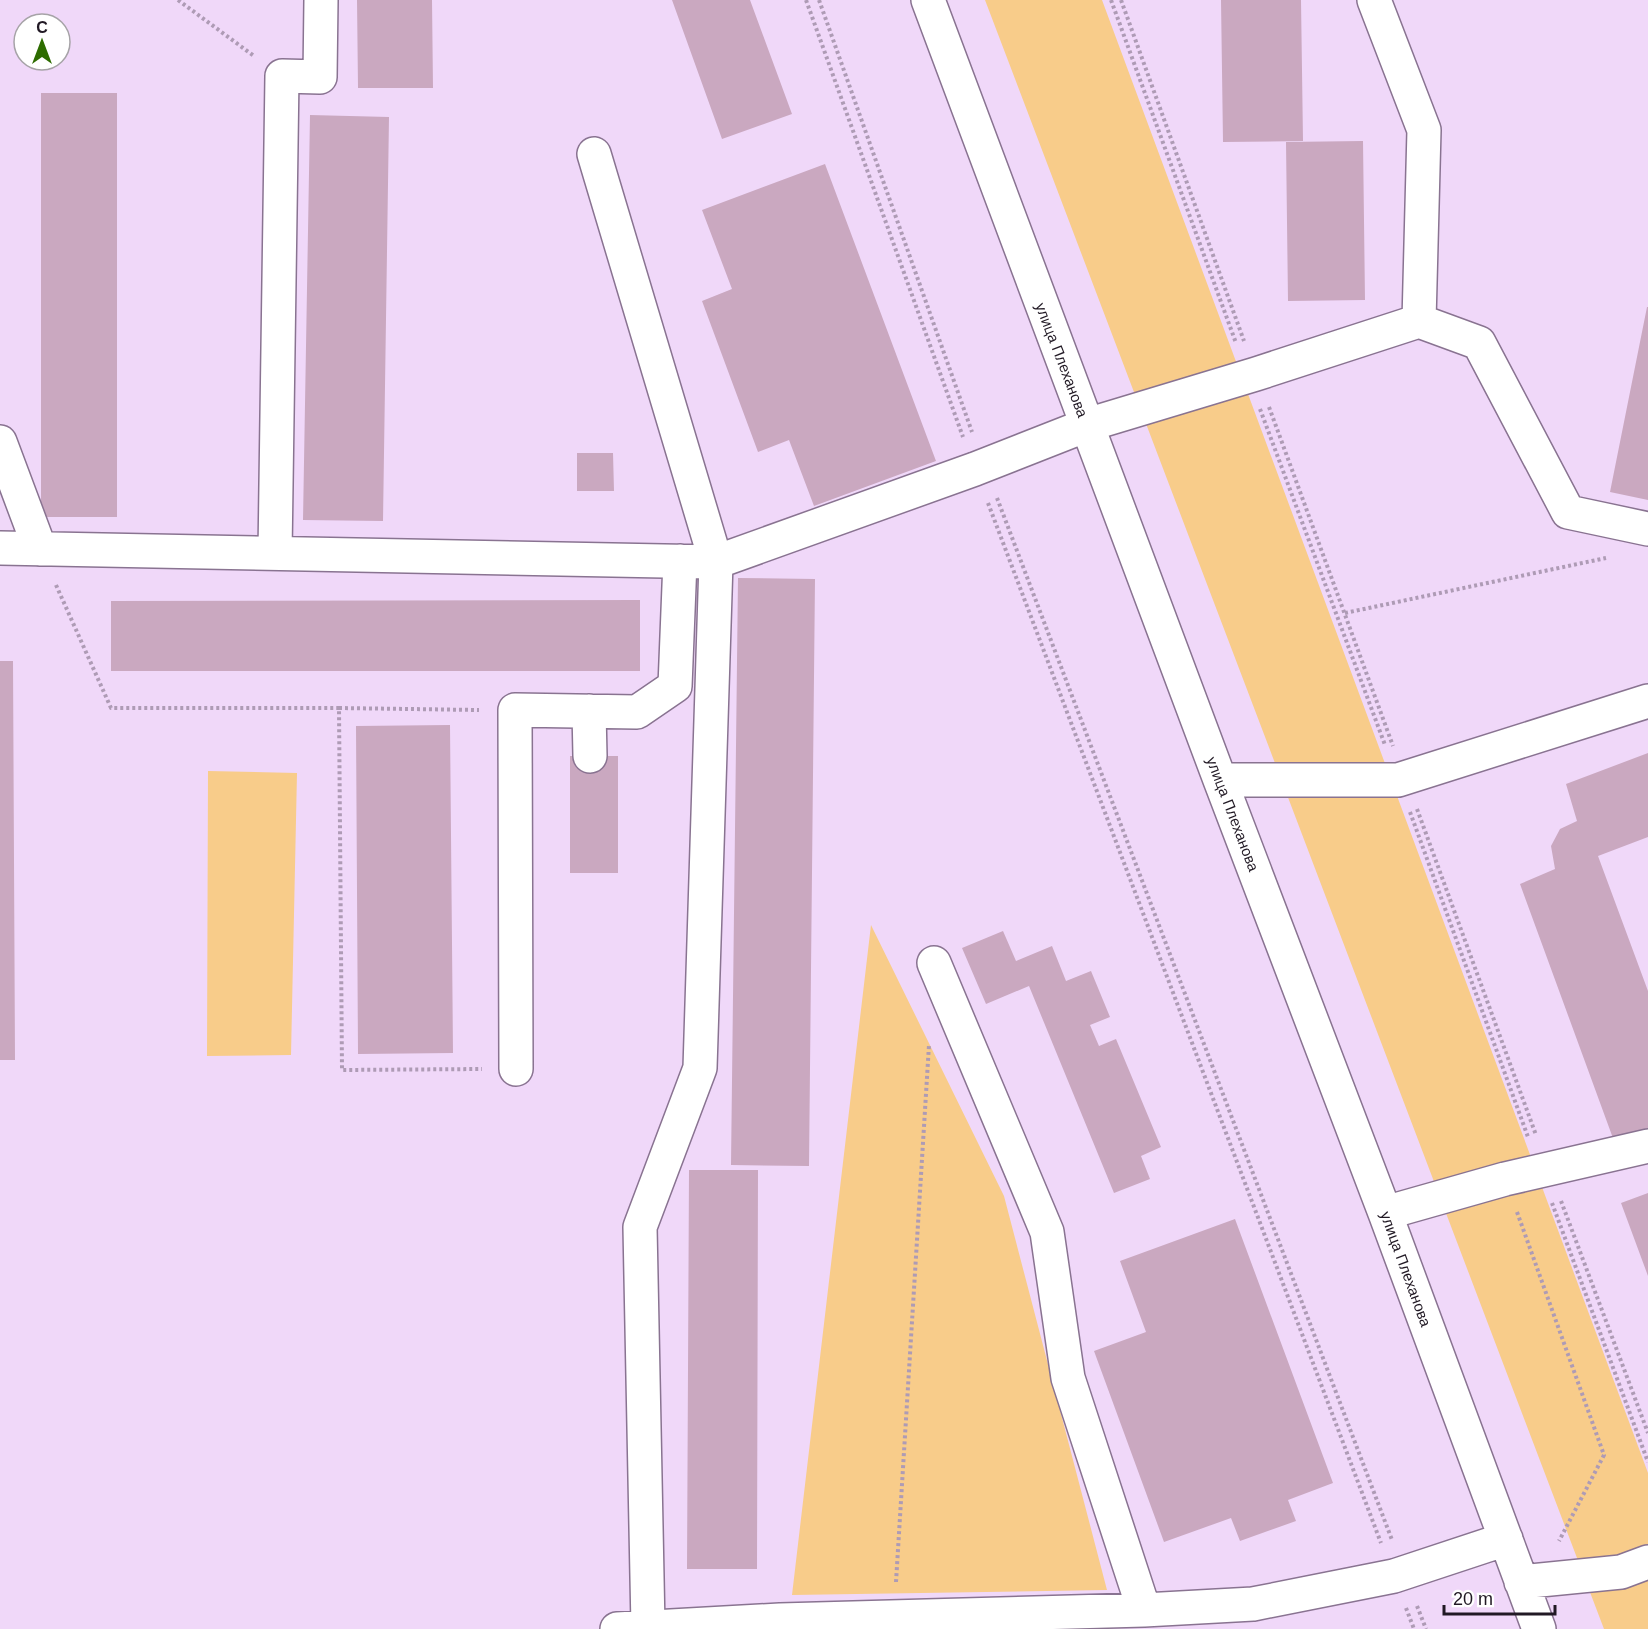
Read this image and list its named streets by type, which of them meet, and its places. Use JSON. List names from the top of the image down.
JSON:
{
  "streets": {
    "street": ["улица Плеханова"]
  },
  "scale_bar": "20 m",
  "north": "top"
}
